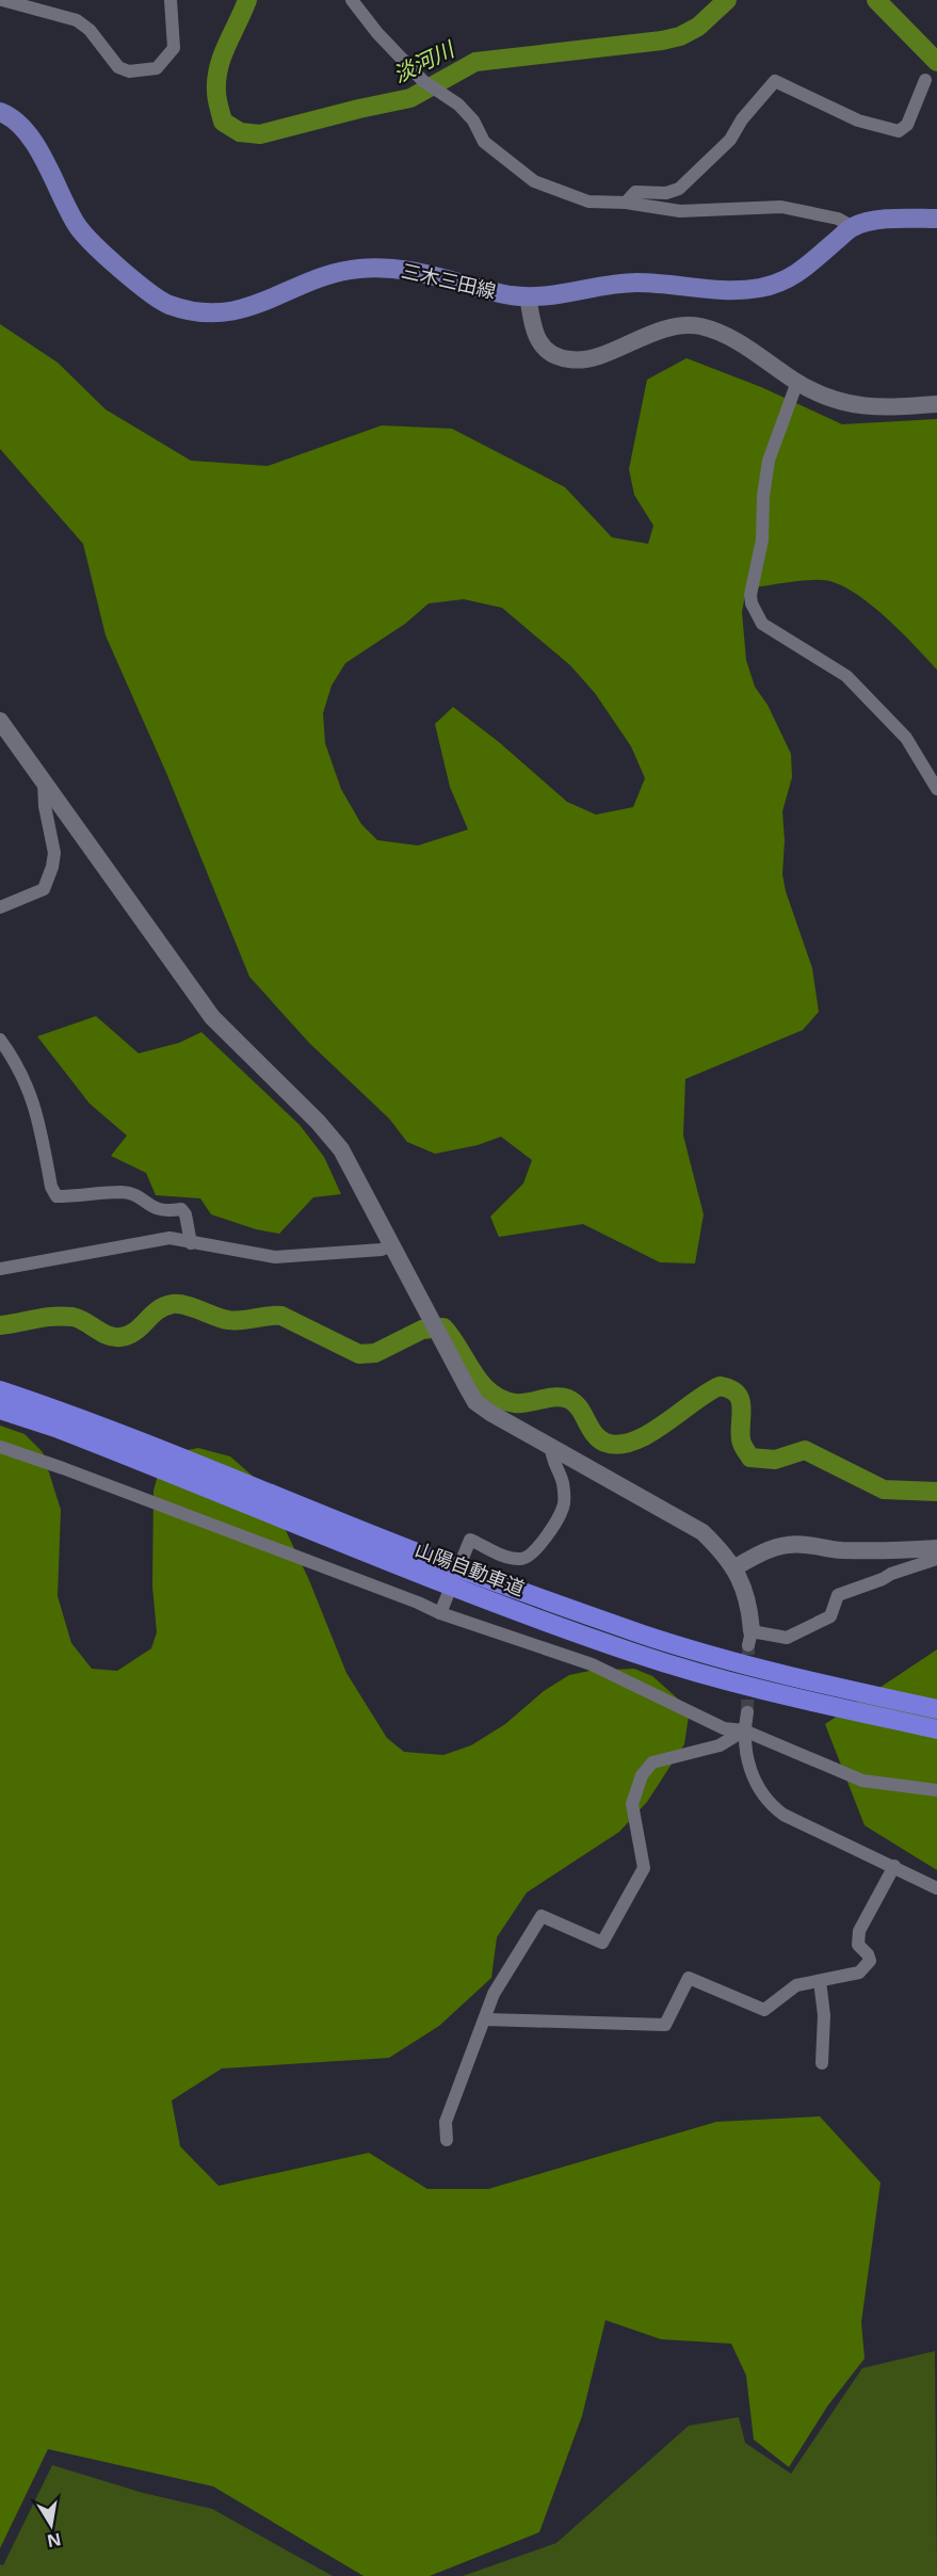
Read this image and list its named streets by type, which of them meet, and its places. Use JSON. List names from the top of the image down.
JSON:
{
  "streets": {
    "highway": ["山陽自動車道"],
    "main road": ["三木三田線"]
  },
  "water": ["淡河川"],
  "north": "bottom"
}
